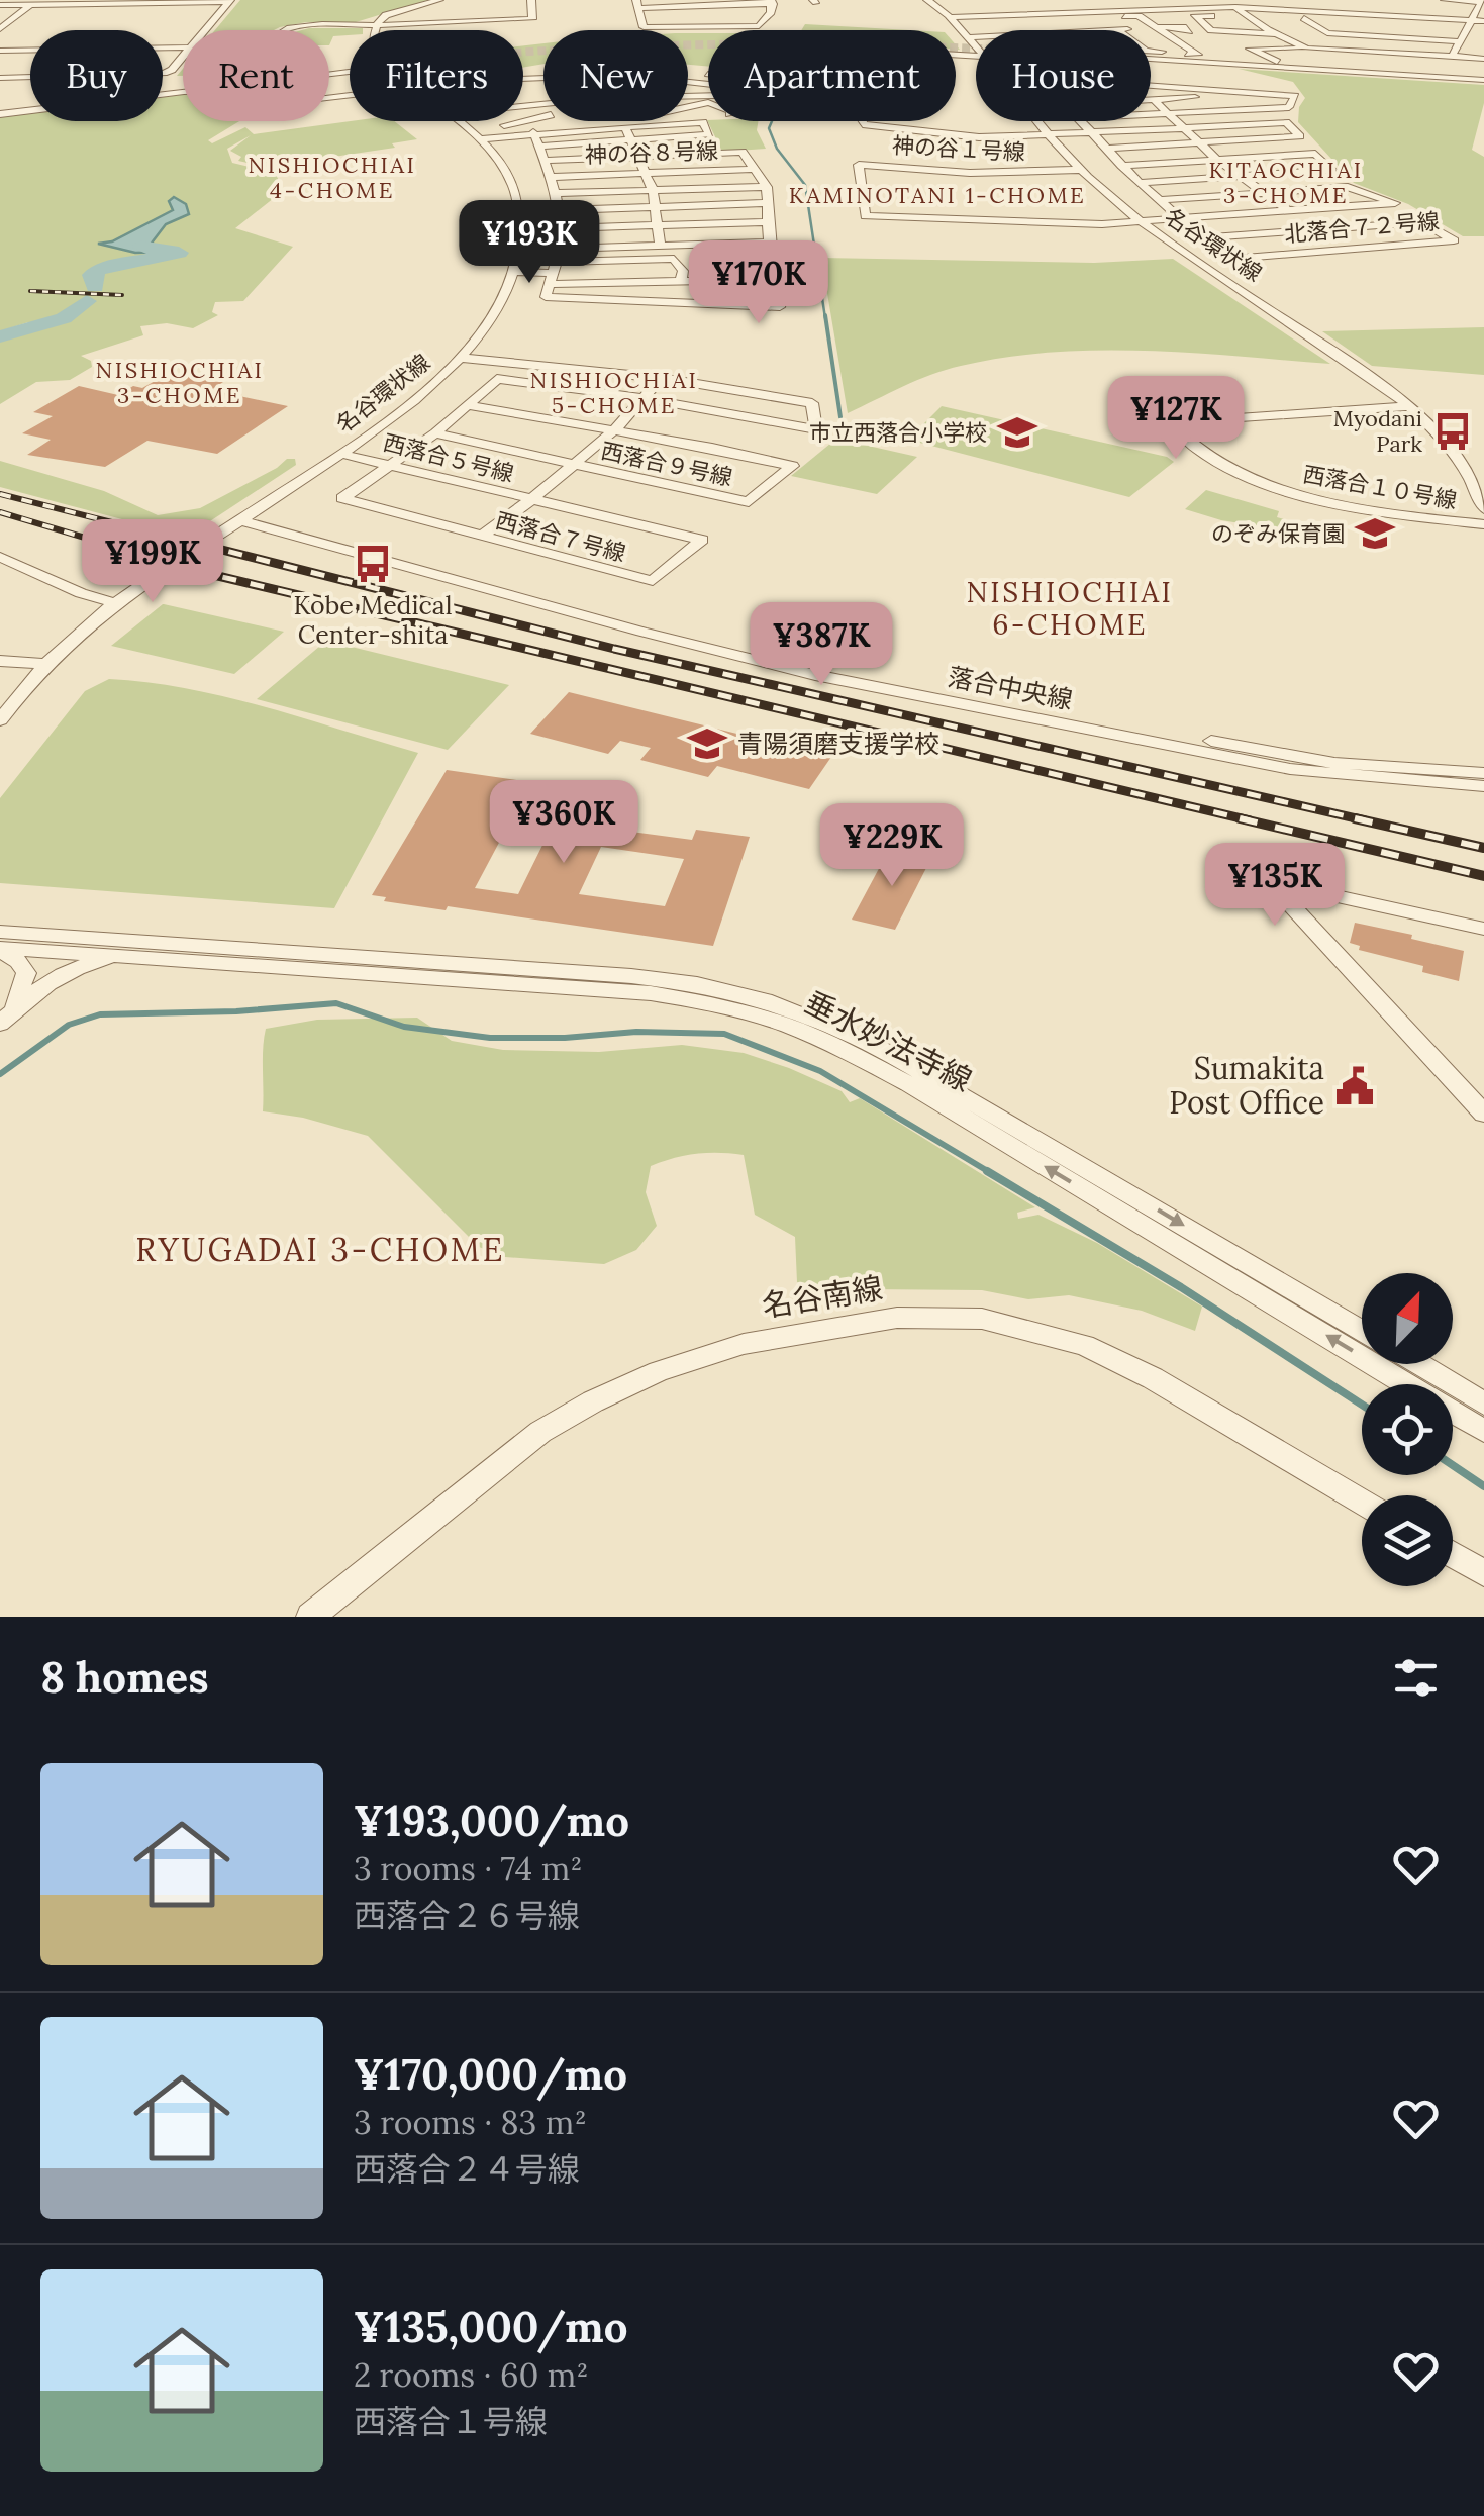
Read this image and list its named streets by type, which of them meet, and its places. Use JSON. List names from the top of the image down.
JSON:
{
  "streets": {
    "street": [
      "神の谷１号線",
      "神の谷８号線",
      "北落合７２号線",
      "名谷環状線",
      "西落合５号線",
      "西落合９号線",
      "西落合１０号線",
      "西落合７号線",
      "落合中央線",
      "垂水妙法寺線",
      "名谷南線"
    ]
  },
  "crossings": [
    ["神の谷１号線", "名谷環状線"],
    ["名谷環状線", "西落合５号線"],
    ["名谷環状線", "西落合１０号線"],
    ["名谷環状線", "落合中央線"],
    ["西落合５号線", "西落合９号線"],
    ["西落合５号線", "西落合７号線"]
  ],
  "districts": [
    "NISHIOCHIAI 4-CHOME",
    "KITAOCHIAI 3-CHOME",
    "KAMINOTANI 1-CHOME",
    "NISHIOCHIAI 3-CHOME",
    "NISHIOCHIAI 5-CHOME",
    "NISHIOCHIAI 6-CHOME",
    "RYUGADAI 3-CHOME"
  ],
  "places": {
    "bus stop": ["Myodani Park", "Kobe Medical Center-shita"],
    "school or university": ["市立西落合小学校", "のぞみ保育園", "青陽須磨支援学校"],
    "public building": ["Sumakita Post Office"]
  },
  "north": "top right",
  "page": {
    "chip": [
      "Buy",
      "Rent",
      "Filters",
      "New",
      "Apartment",
      "House"
    ],
    "price": [
      "¥193K",
      "¥170K",
      "¥127K",
      "¥199K",
      "¥387K",
      "¥360K",
      "¥229K",
      "¥135K"
    ],
    "heading": "8 homes",
    "list": [
      {
        "name": "¥193,000/mo",
        "note": "3 rooms · 74 m² · 西落合２６号線"
      },
      {
        "name": "¥170,000/mo",
        "note": "3 rooms · 83 m² · 西落合２４号線"
      },
      {
        "name": "¥135,000/mo",
        "note": "2 rooms · 60 m² · 西落合１号線"
      }
    ]
  }
}
